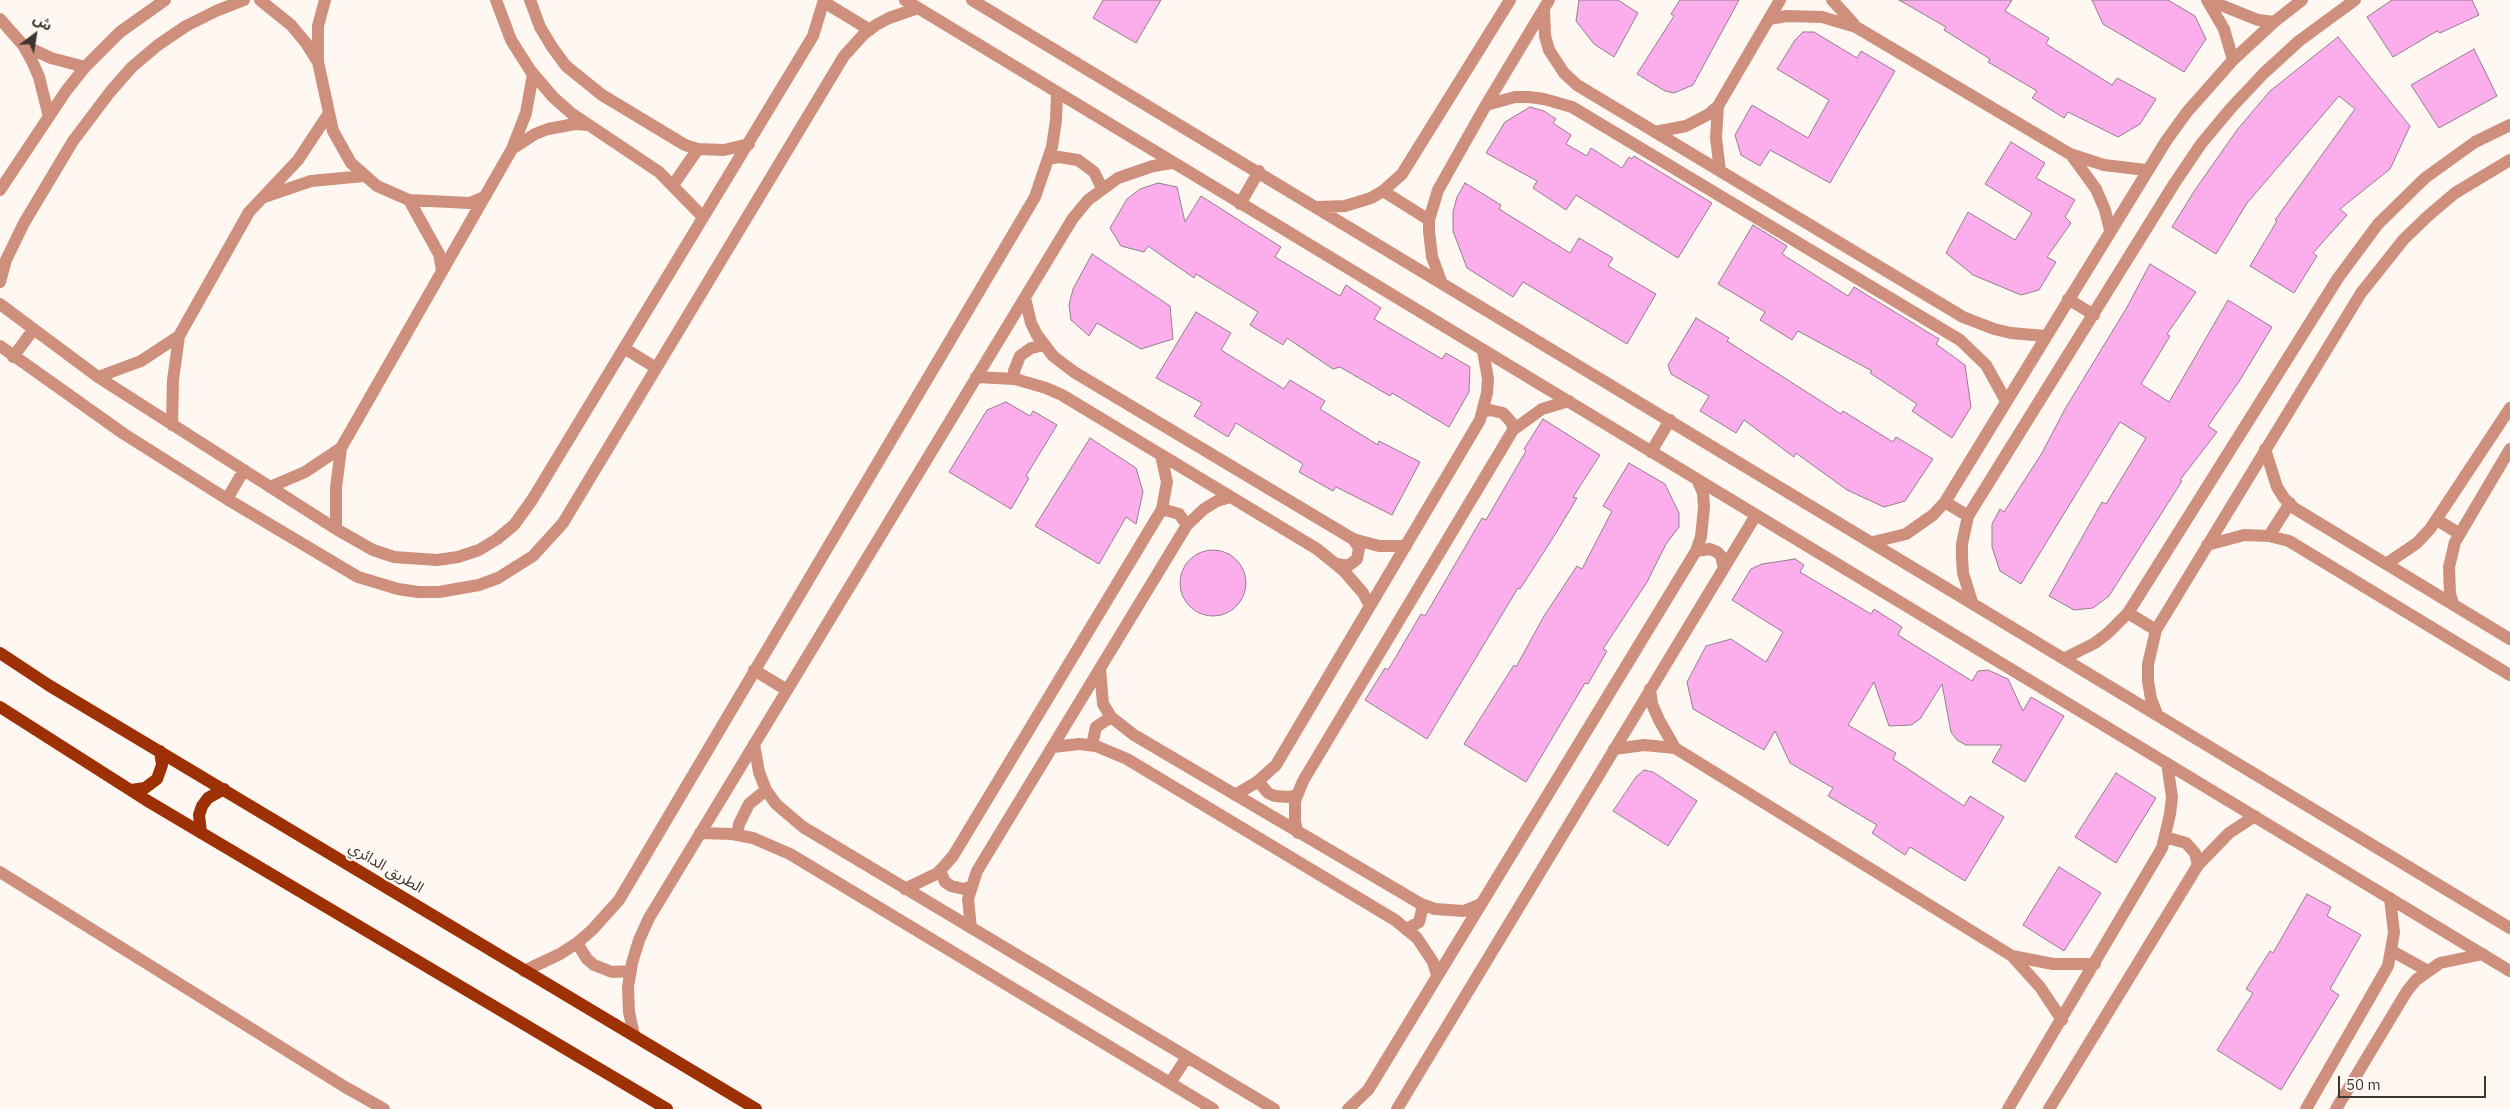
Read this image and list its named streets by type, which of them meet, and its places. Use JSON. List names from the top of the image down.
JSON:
{
  "streets": {
    "main road": ["الطريق الدائري"]
  },
  "scale_bar": "50 m",
  "north": "top right"
}
